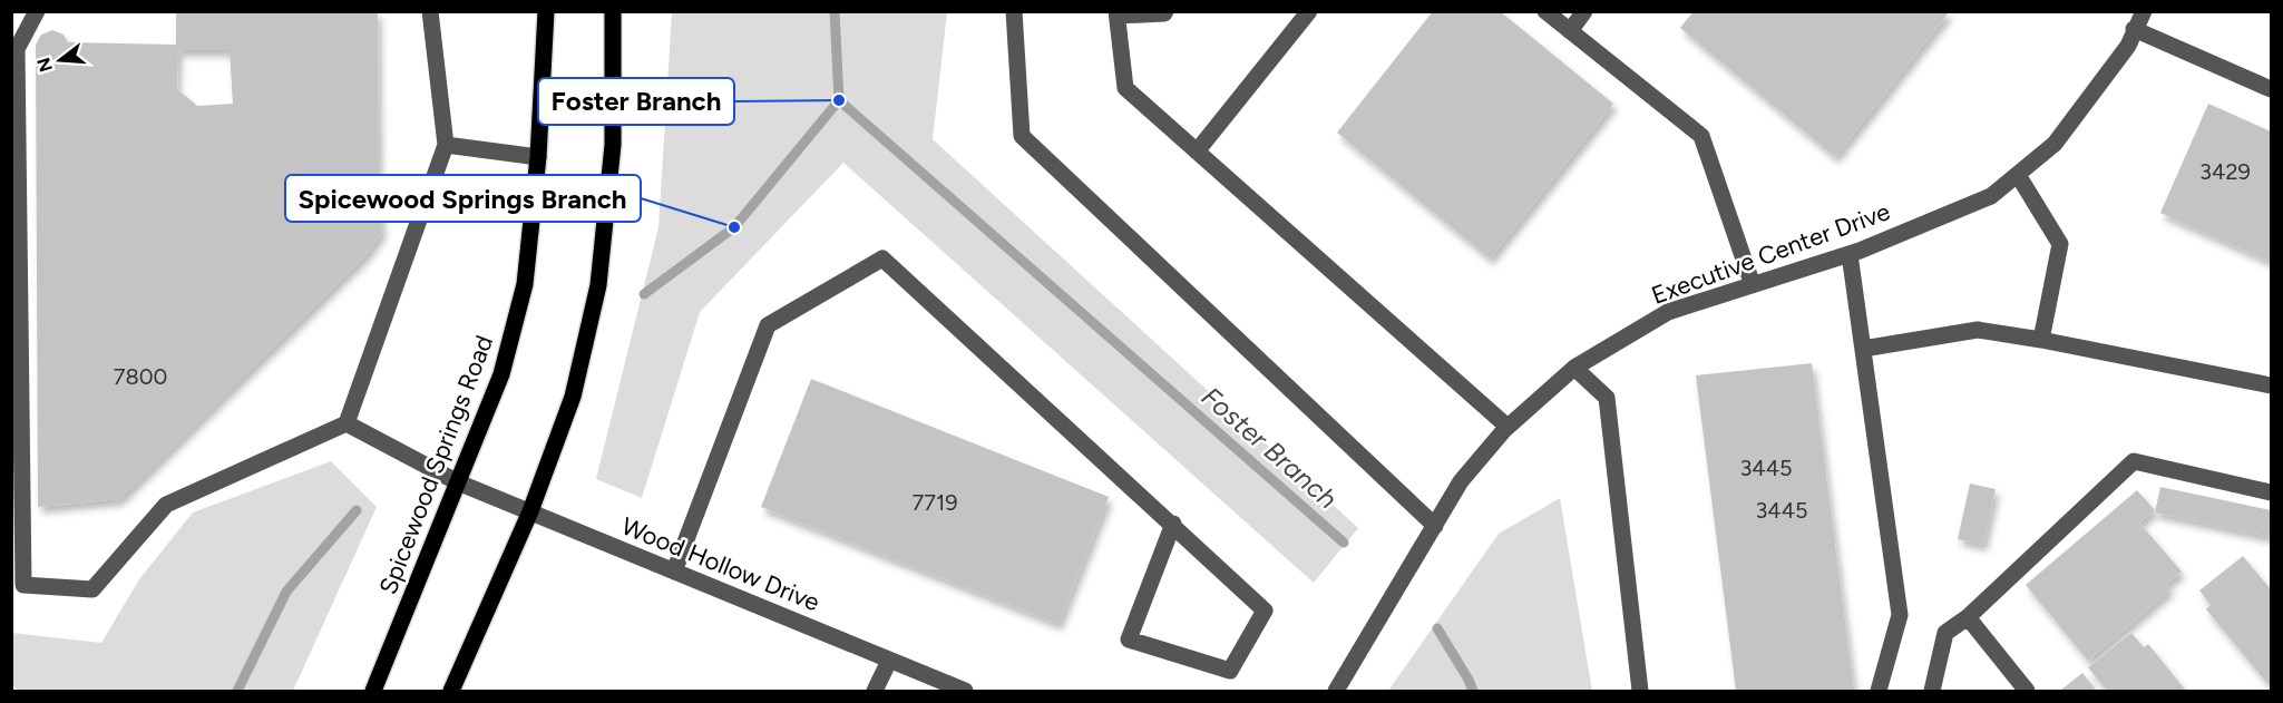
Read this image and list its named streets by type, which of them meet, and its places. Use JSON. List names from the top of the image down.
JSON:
{
  "streets": {
    "main road": ["Spicewood Springs Road"],
    "street": ["Executive Center Drive", "Wood Hollow Drive"]
  },
  "crossings": [
    ["Spicewood Springs Road", "Wood Hollow Drive"]
  ],
  "water": ["Foster Branch"],
  "places": ["Foster Branch", "Spicewood Springs Branch"],
  "house_numbers": [
    "3429",
    "7800",
    "3445",
    "7719",
    "3445"
  ],
  "north": "left"
}
